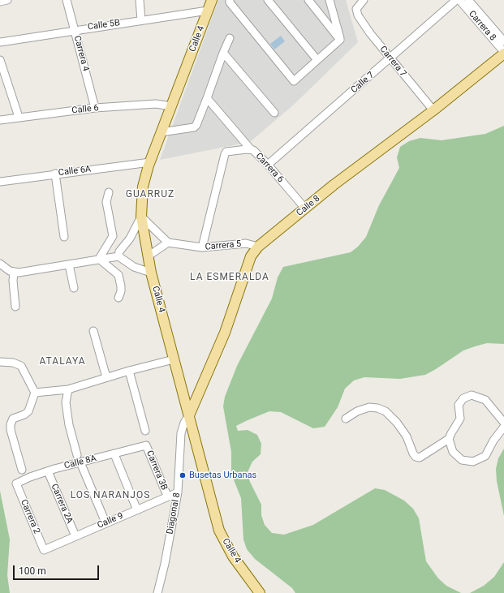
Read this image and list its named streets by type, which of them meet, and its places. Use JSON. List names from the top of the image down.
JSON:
{
  "streets": {
    "main road": ["Calle 4", "Calle 8"],
    "street": [
      "Calle 5B",
      "Carrera 8",
      "Carrera 4",
      "Carrera 7",
      "Calle 7",
      "Calle 6",
      "Carrera 6",
      "Calle 6A",
      "Carrera 5",
      "Calle 8A",
      "Carrera 3B",
      "Carrera 2A",
      "Diagonal 8",
      "Carrera 2",
      "Calle 9"
    ]
  },
  "crossings": [
    ["Calle 5B", "Calle 4"],
    ["Calle 5B", "Carrera 4"],
    ["Carrera 8", "Calle 8"],
    ["Calle 4", "Calle 6"],
    ["Calle 4", "Calle 6A"],
    ["Calle 4", "Calle 8"],
    ["Calle 4", "Diagonal 8"],
    ["Carrera 4", "Calle 6"],
    ["Carrera 7", "Calle 7"],
    ["Carrera 7", "Calle 8"],
    ["Calle 7", "Carrera 6"],
    ["Carrera 6", "Calle 8"],
    ["Carrera 6", "Carrera 5"],
    ["Calle 8", "Carrera 5"],
    ["Calle 8", "Diagonal 8"],
    ["Calle 8A", "Carrera 3B"],
    ["Calle 8A", "Carrera 2A"],
    ["Calle 8A", "Carrera 2"],
    ["Carrera 3B", "Calle 9"],
    ["Carrera 2A", "Calle 9"],
    ["Diagonal 8", "Calle 9"],
    ["Carrera 2", "Calle 9"]
  ],
  "districts": [
    "GUARRUZ",
    "LA ESMERALDA",
    "ATALAYA",
    "LOS NARANJOS"
  ],
  "places": ["Busetas Urbanas"],
  "scale_bar": "100 m"
}
